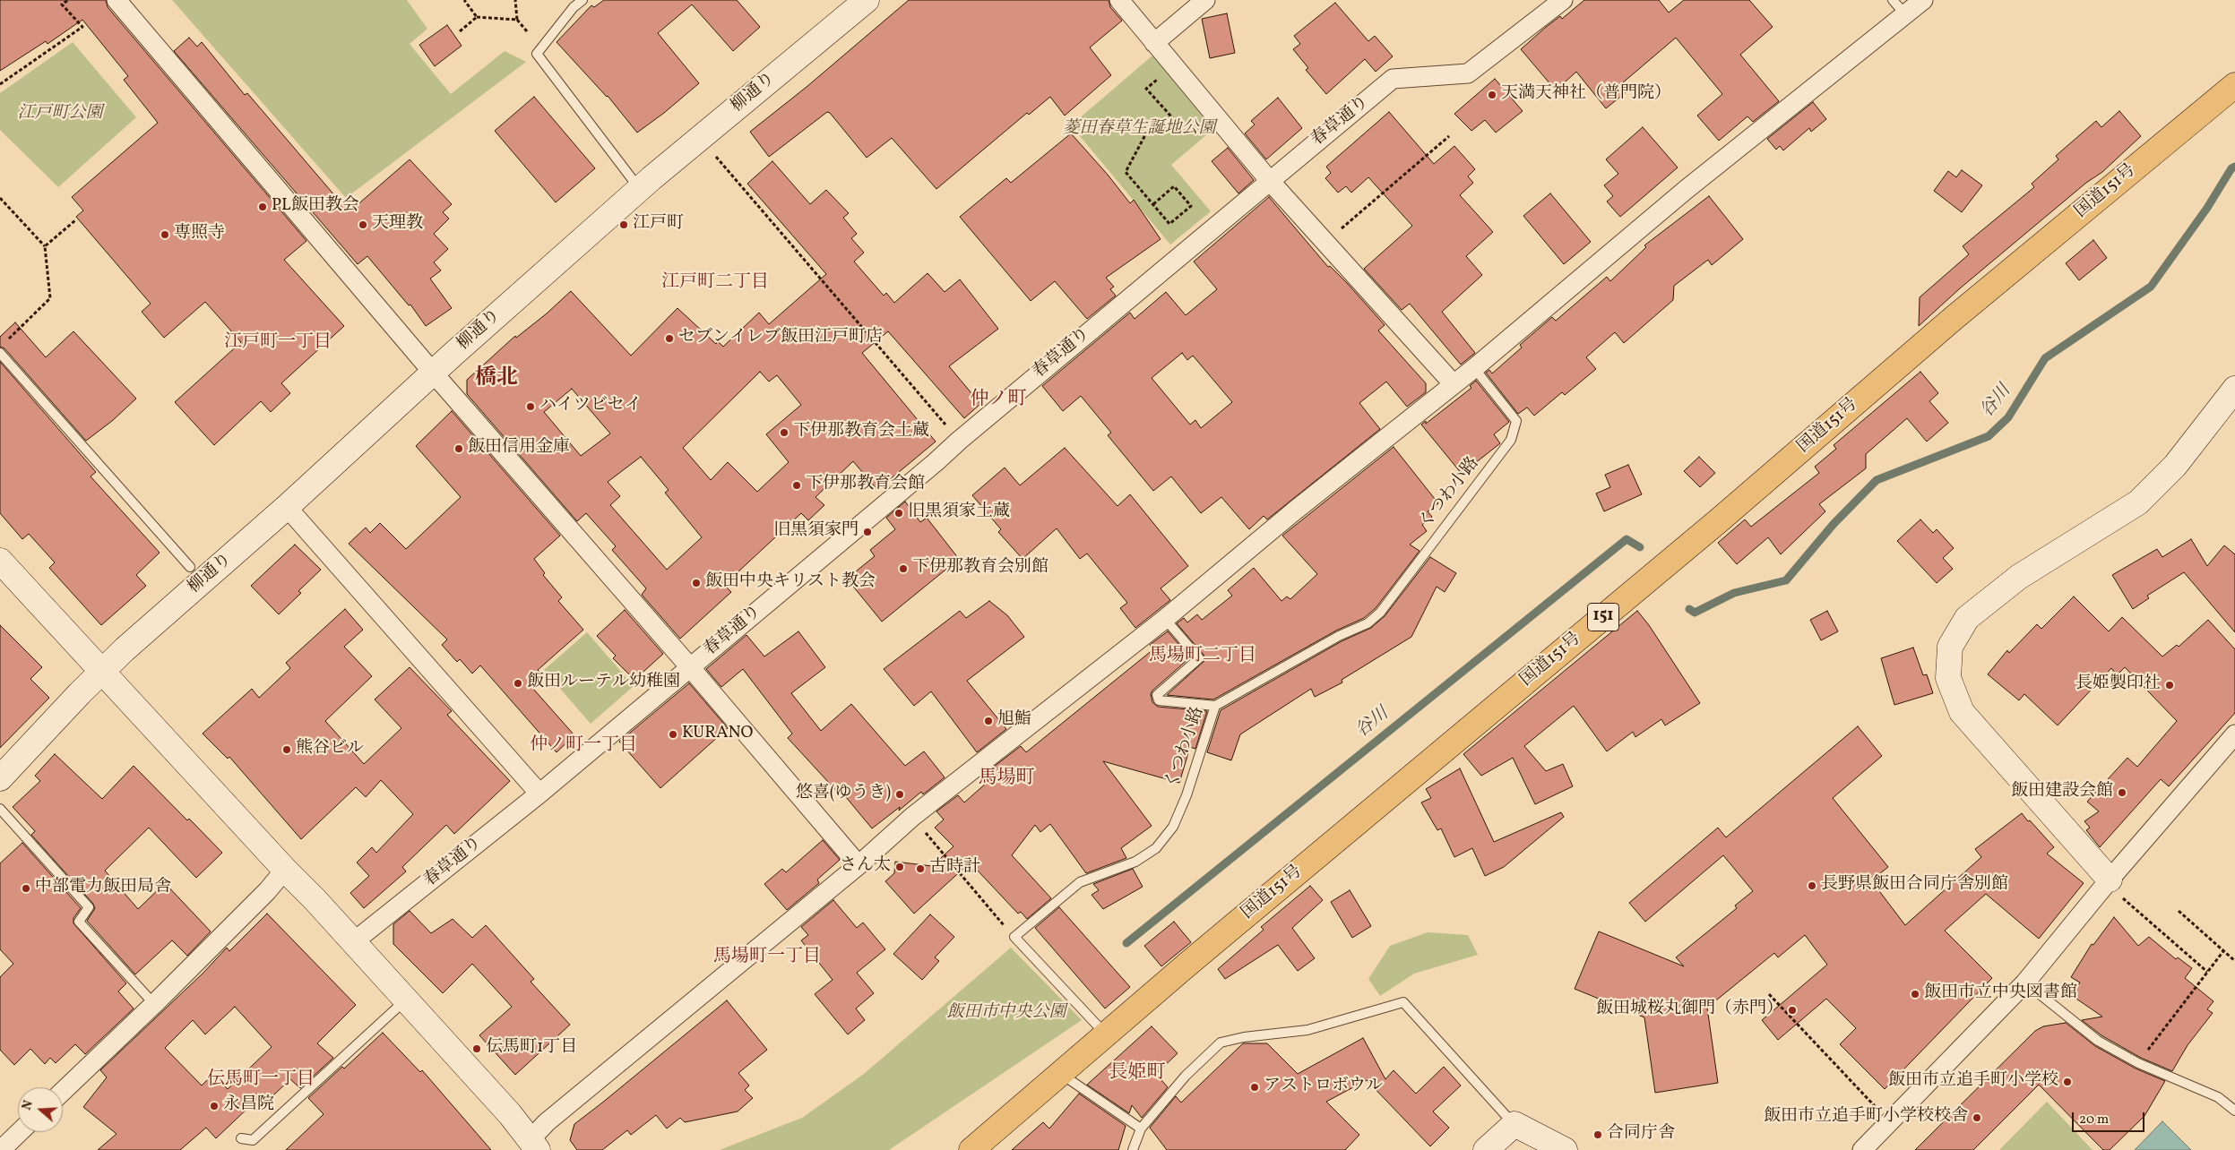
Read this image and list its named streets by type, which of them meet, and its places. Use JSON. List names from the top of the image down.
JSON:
{
  "streets": {
    "highway": ["国道151号", "151"],
    "street": ["柳通り", "春草通り"],
    "lane": ["くつわ小路"]
  },
  "districts": [
    "江戸町二丁目",
    "江戸町一丁目",
    "橋北",
    "仲ノ町",
    "馬場町二丁目",
    "仲ノ町一丁目",
    "馬場町",
    "馬場町一丁目",
    "長姫町",
    "伝馬町一丁目"
  ],
  "water": ["谷川"],
  "parks": ["江戸町公園", "菱田春草生誕地公園", "飯田市中央公園"],
  "places": [
    "天満天神社（普門院）",
    "PL飯田教会",
    "天理教",
    "江戸町",
    "専照寺",
    "セブンイレブ飯田江戸町店",
    "ハイツビセイ",
    "下伊那教育会土蔵",
    "飯田信用金庫",
    "下伊那教育会館",
    "旧黒須家土蔵",
    "旧黒須家門",
    "下伊那教育会別館",
    "飯田中央キリスト教会",
    "飯田ルーテル幼稚園",
    "長姫製印社",
    "旭鮨",
    "KURANO",
    "熊谷ビル",
    "飯田建設会館",
    "悠喜(ゆうき)",
    "さん太",
    "古時計",
    "長野県飯田合同庁舎別館",
    "中部電力飯田局舎",
    "飯田市立中央図書館",
    "飯田城桜丸御門（赤門）",
    "伝馬町1丁目",
    "飯田市立追手町小学校",
    "アストロボウル",
    "永昌院",
    "飯田市立追手町小学校校舎",
    "合同庁舎"
  ],
  "scale_bar": "20 m",
  "north": "left"
}
